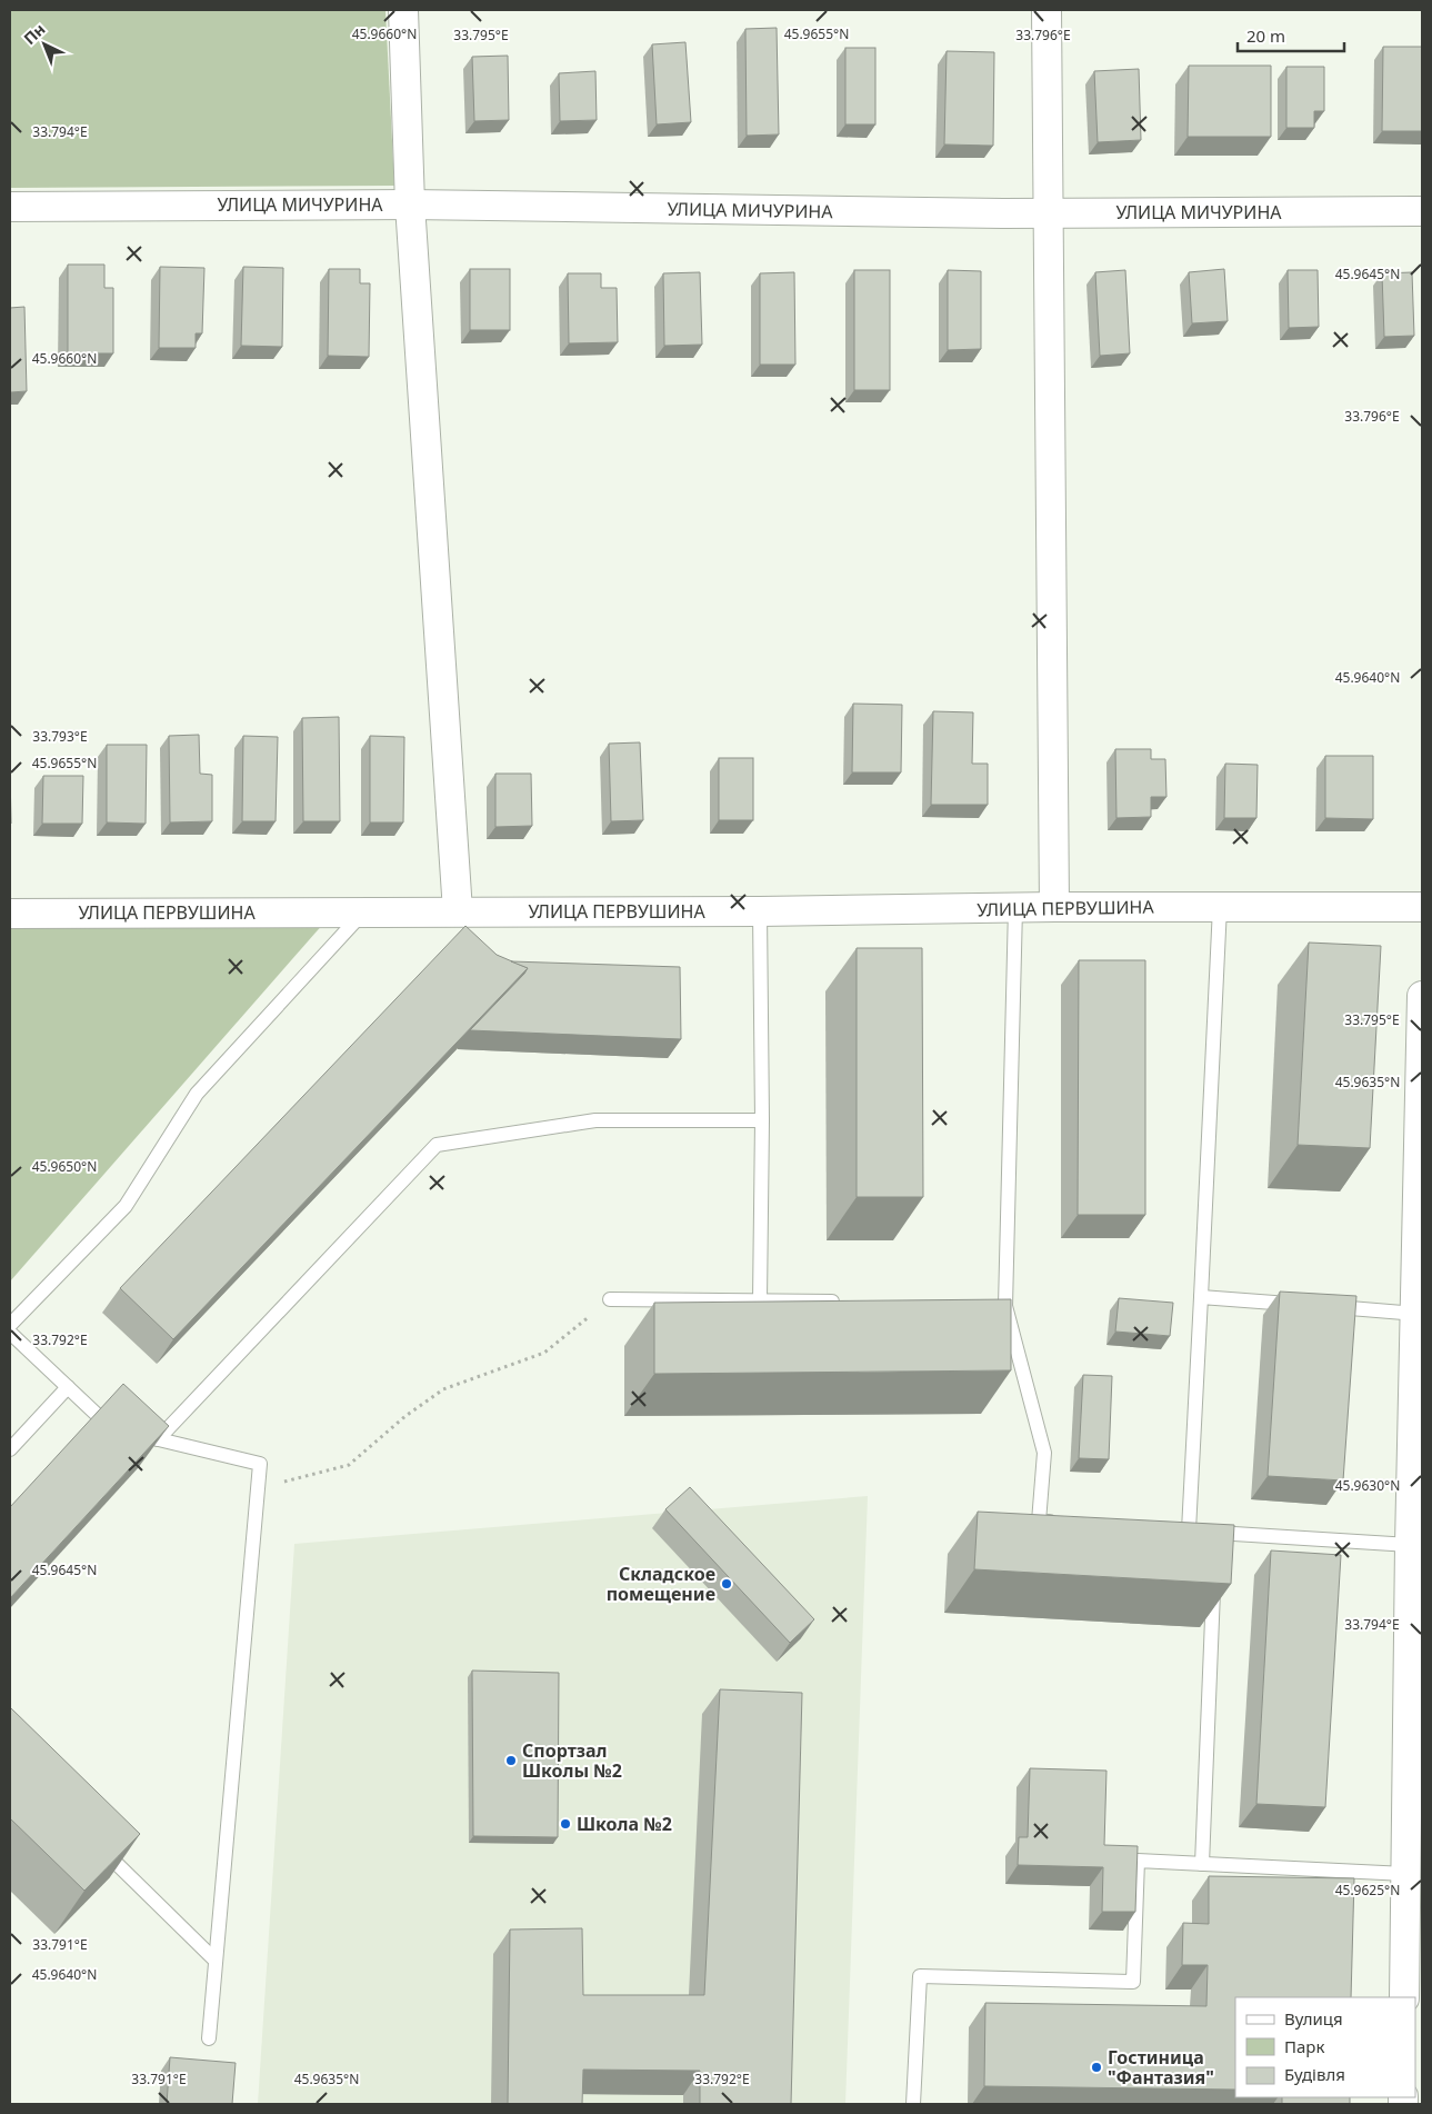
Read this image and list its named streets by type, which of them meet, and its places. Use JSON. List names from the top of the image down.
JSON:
{
  "streets": {
    "street": ["УЛИЦА МИЧУРИНА", "УЛИЦА ПЕРВУШИНА"]
  },
  "places": [
    "Складское помещение",
    "Спортзал Школы №2",
    "Школа №2",
    "Гостиница \"Фантазия\""
  ],
  "legend": ["Вулиця", "Парк", "Будівля"],
  "scale_bar": "20 m",
  "north": "top left",
  "coordinates": [
    "45.9660°N",
    "45.9655°N",
    "33.795°E",
    "33.796°E",
    "33.794°E",
    "45.9645°N",
    "45.9640°N",
    "33.793°E",
    "45.9635°N",
    "45.9650°N",
    "33.792°E",
    "45.9630°N",
    "45.9625°N",
    "33.791°E"
  ]
}
